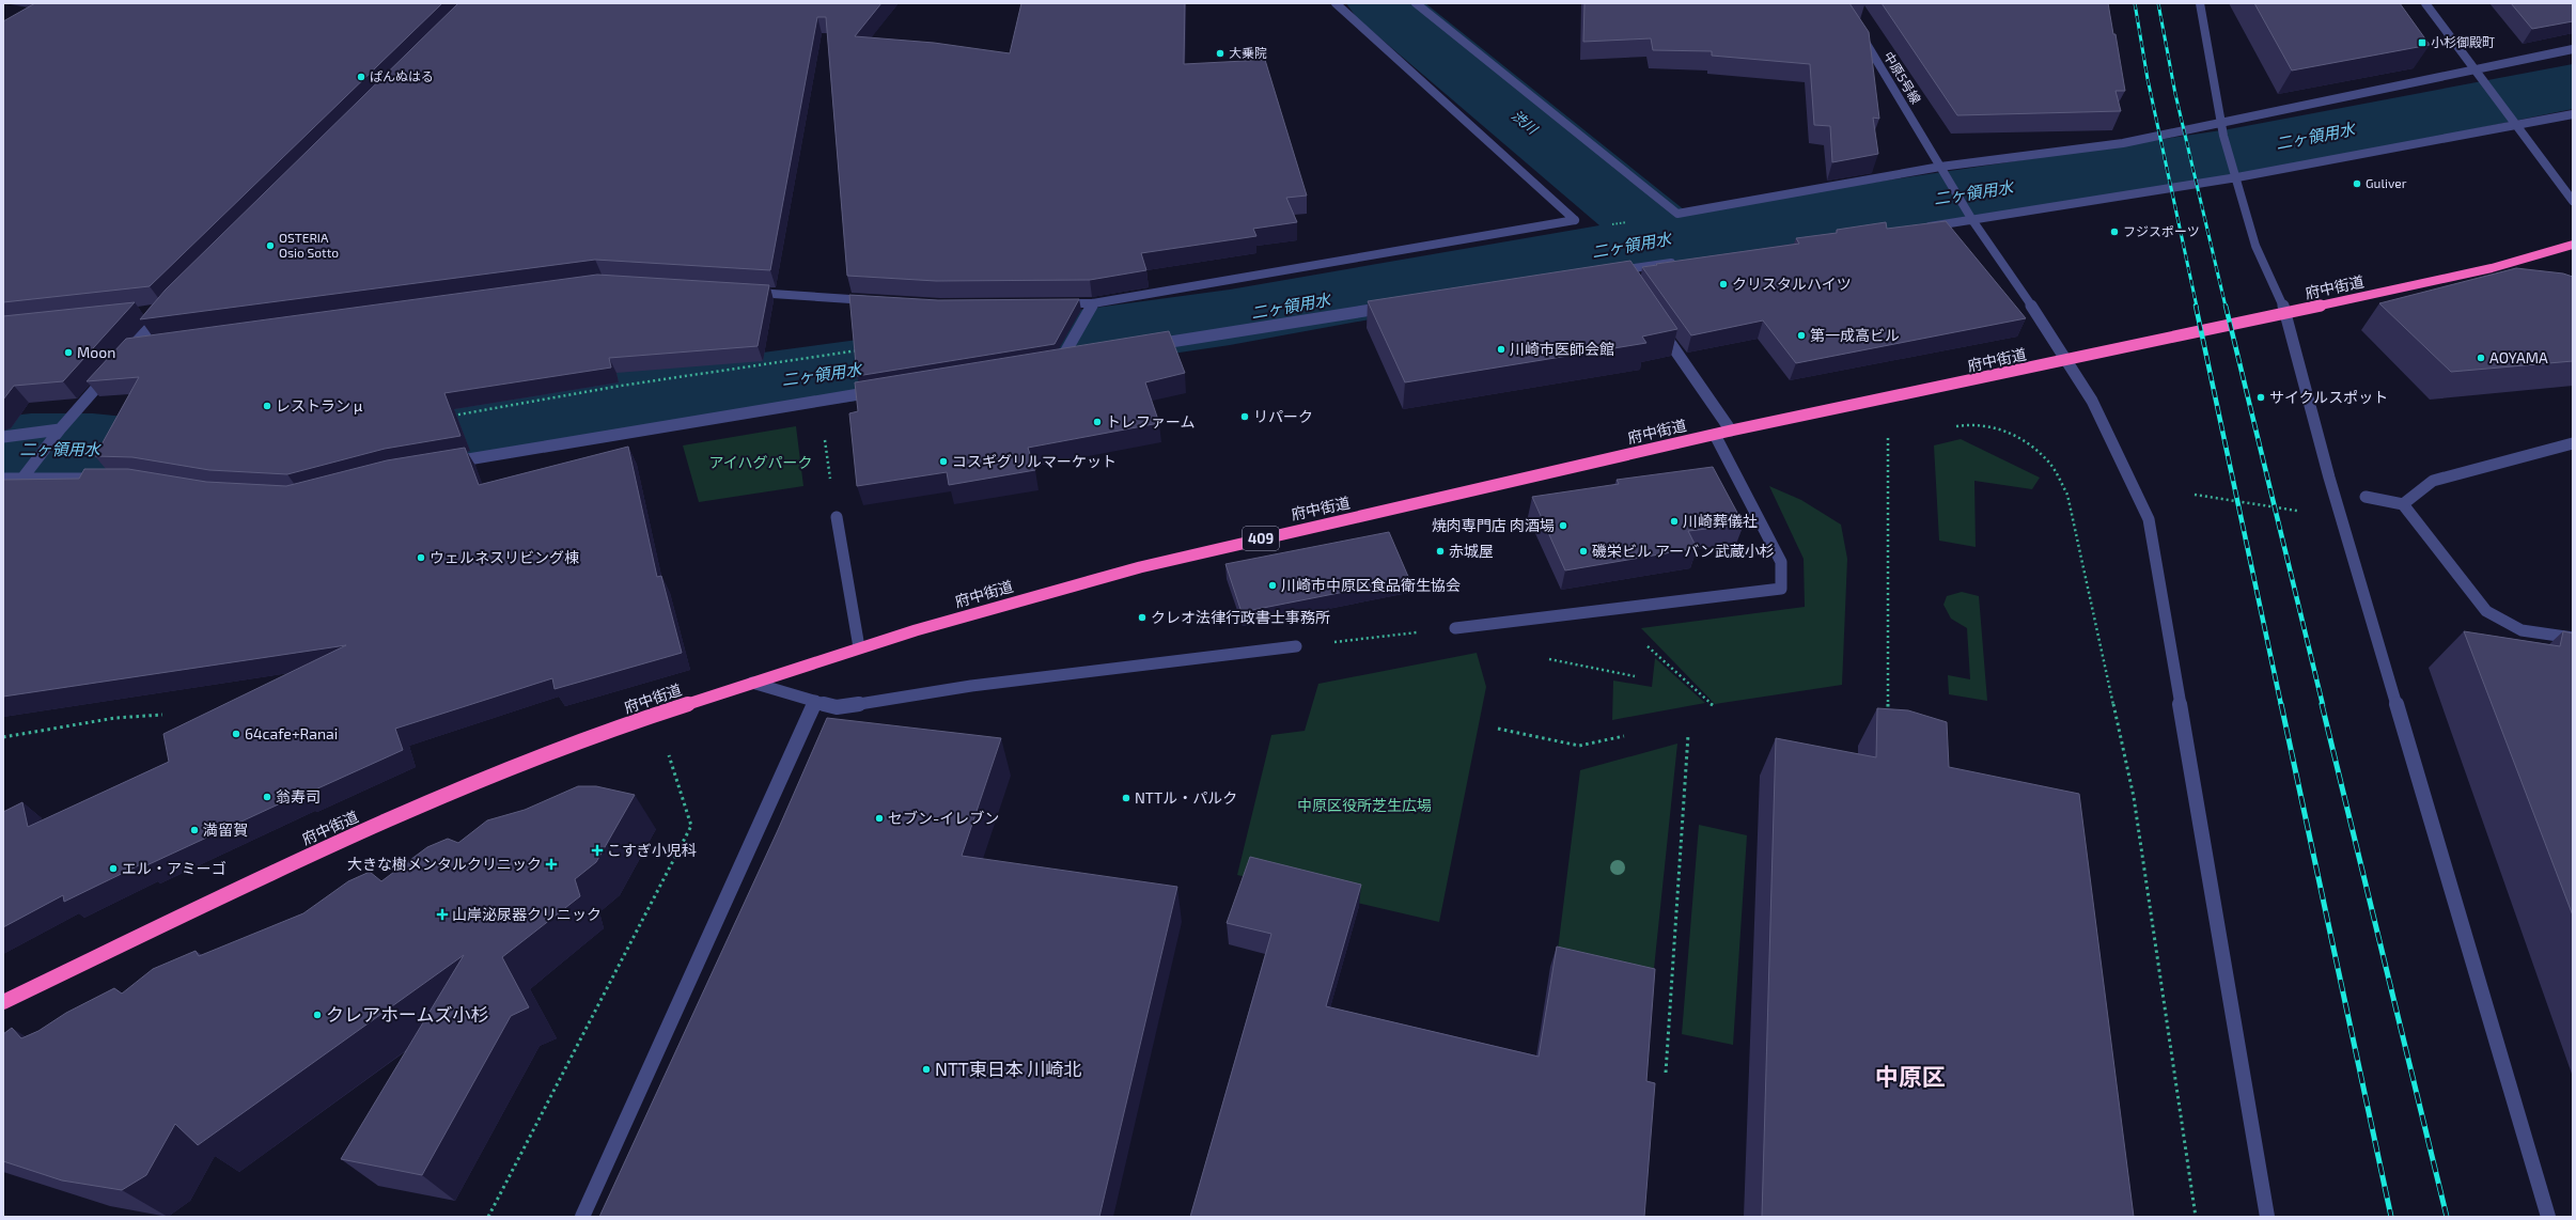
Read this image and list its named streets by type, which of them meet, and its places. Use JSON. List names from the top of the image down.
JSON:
{
  "streets": {
    "highway": ["府中街道", "409"],
    "street": ["中原5号線"]
  },
  "crossings": [
    ["中原5号線", "府中街道"]
  ],
  "districts": ["中原区"],
  "water": ["渋川", "二ヶ領用水"],
  "parks": ["アイハグパーク", "中原区役所芝生広場"],
  "places": {
    "transit": ["小杉御殿町"],
    "other": [
      "大乗院",
      "ぱんぬはる",
      "Guliver",
      "フジスポーツ",
      "OSTERIA Osio Sotto",
      "クリスタルハイツ",
      "第一成高ビル",
      "川崎市医師会館",
      "Moon",
      "AOYAMA",
      "サイクルスポット",
      "レストラン μ",
      "リパーク",
      "トレファーム",
      "コスギグリルマーケット",
      "川崎葬儀社",
      "焼肉専門店 肉酒場",
      "赤城屋",
      "磯栄ビル アーバン武蔵小杉",
      "ウェルネスリビング棟",
      "川崎市中原区食品衛生協会",
      "クレオ法律行政書士事務所",
      "64cafe+Ranai",
      "翁寿司",
      "NTTル・パルク",
      "セブン-イレブン",
      "満留賀",
      "エル・アミーゴ",
      "クレアホームズ小杉",
      "NTT東日本 川崎北"
    ],
    "health": ["こすぎ小児科", "大きな樹メンタルクリニック", "山岸泌尿器クリニック"]
  }
}
